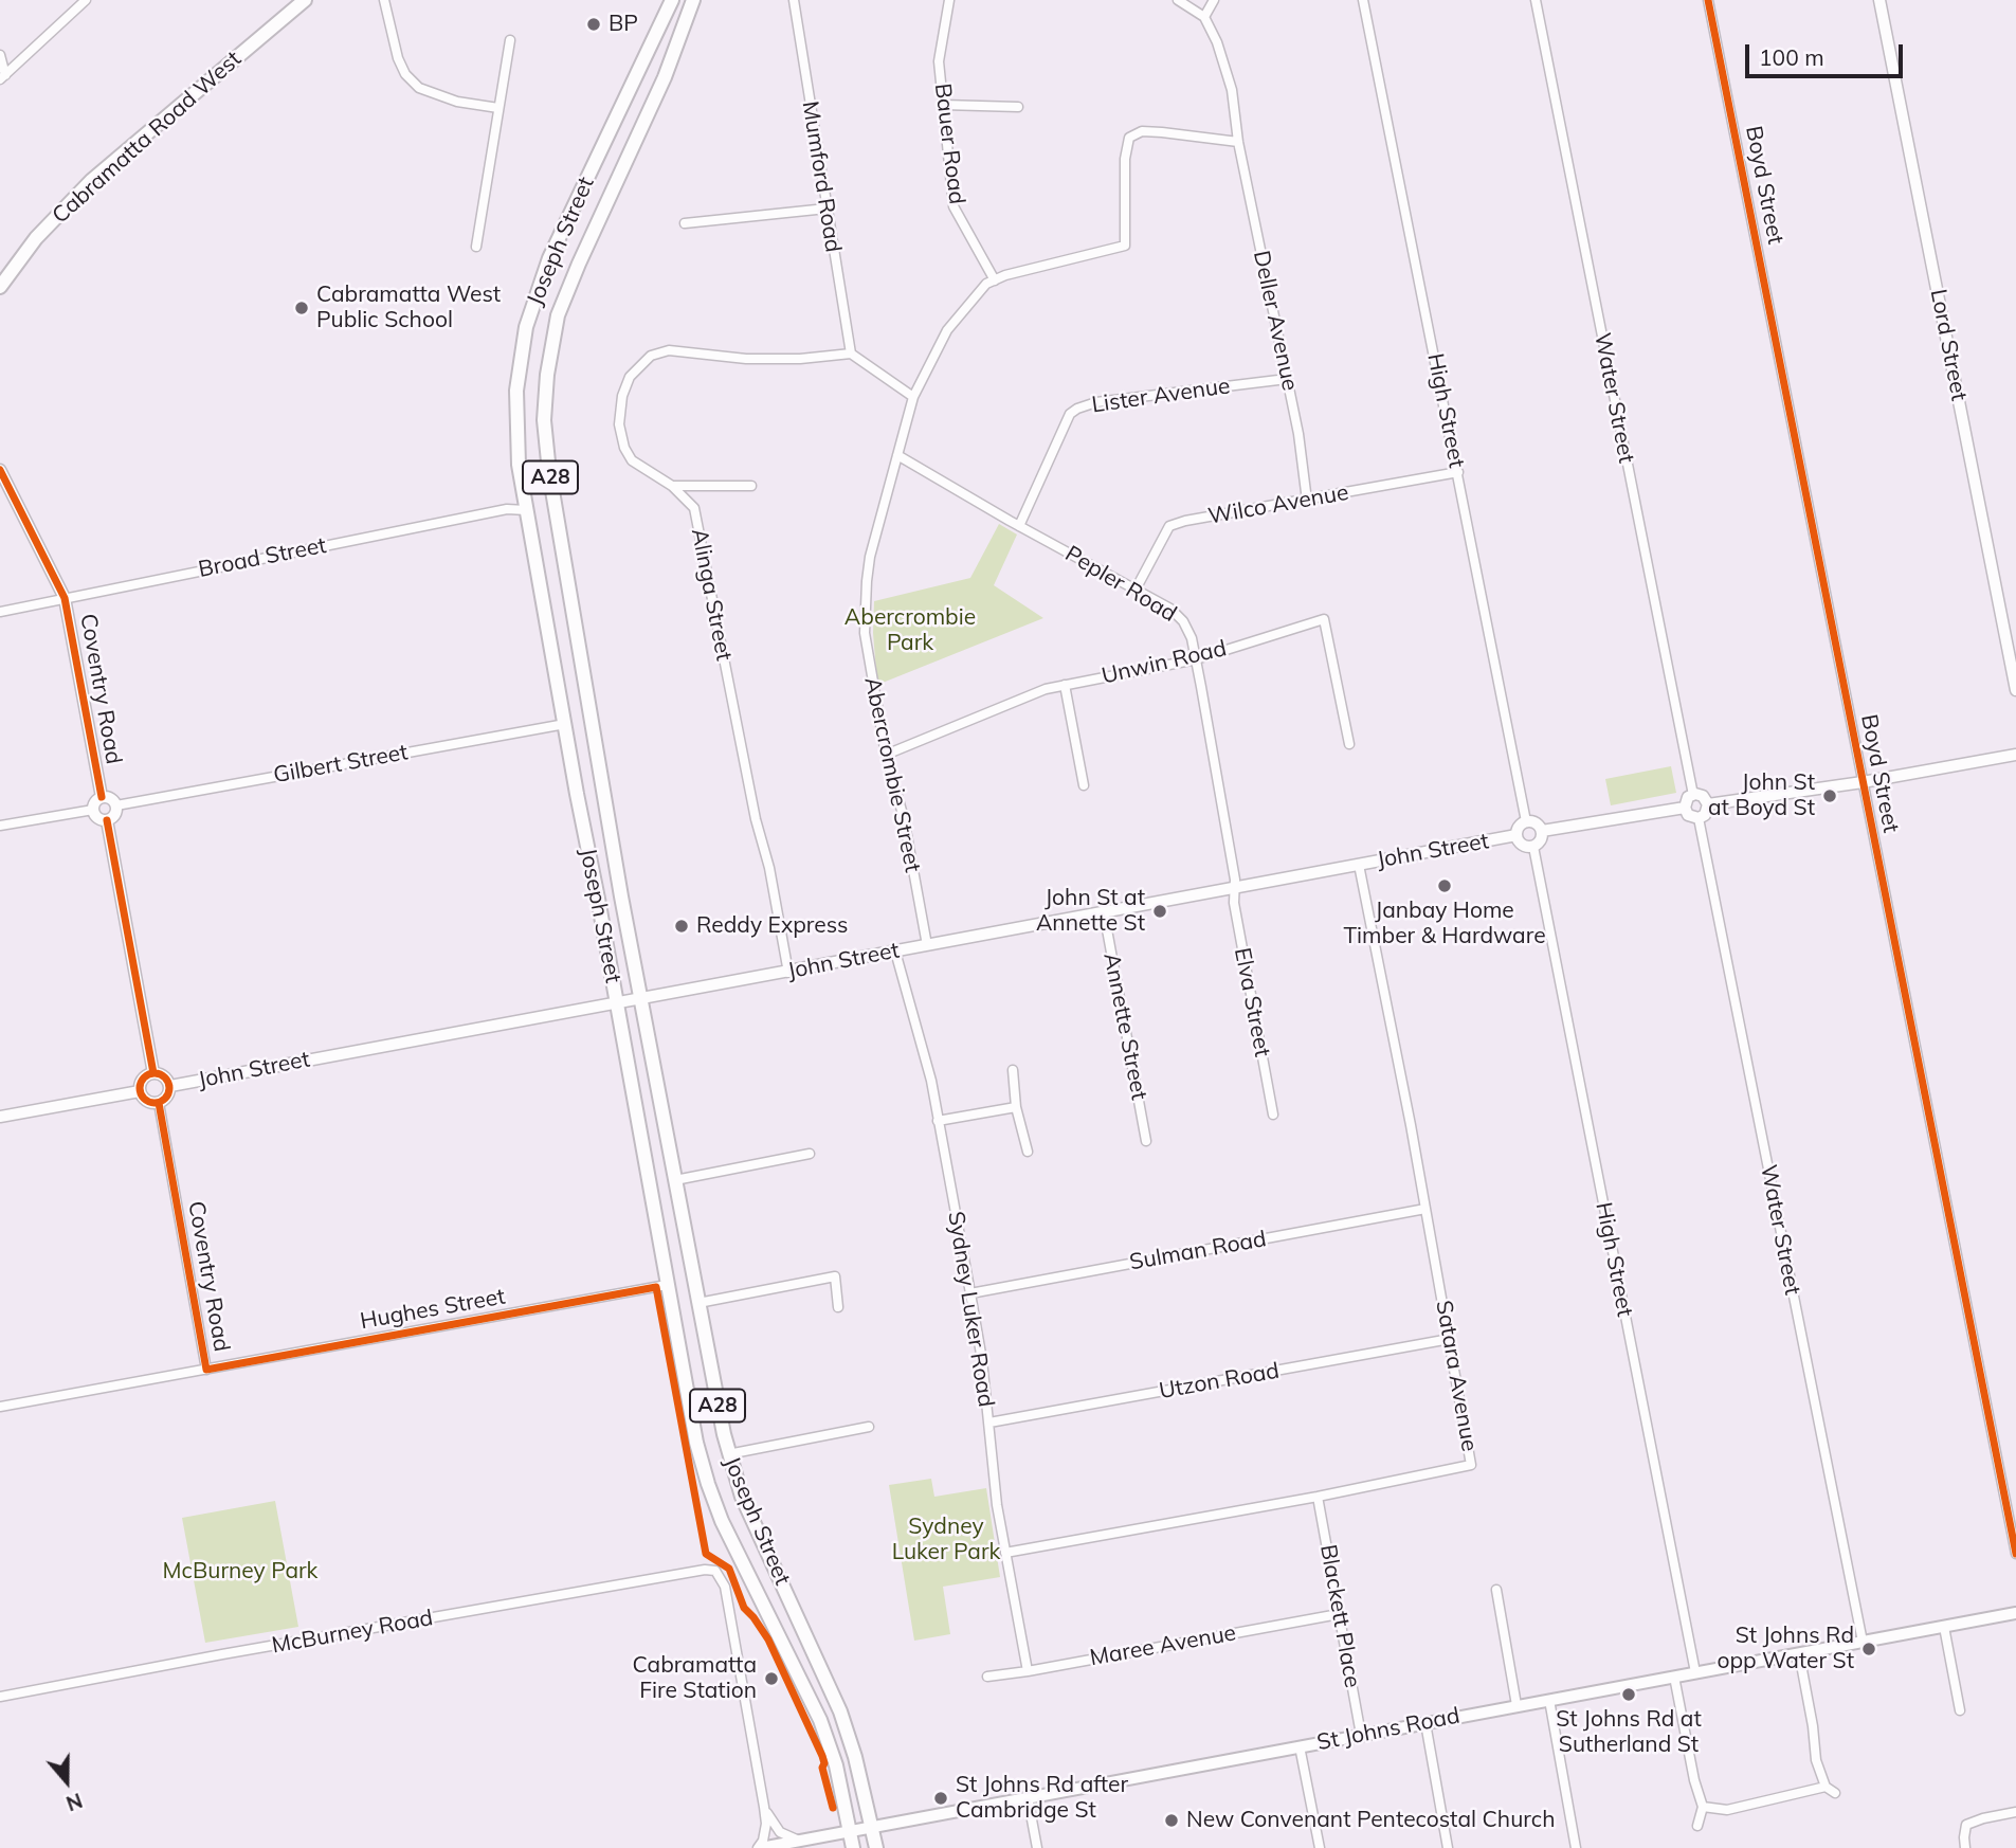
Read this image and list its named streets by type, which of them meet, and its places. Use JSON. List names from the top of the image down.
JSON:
{
  "streets": {
    "main road": [
      "Cabramatta Road West",
      "Joseph Street",
      "A28",
      "St Johns Road"
    ],
    "street": [
      "Bauer Road",
      "Mumford Road",
      "Boyd Street",
      "Deller Avenue",
      "Lord Street",
      "Lister Avenue",
      "Water Street",
      "High Street",
      "Wilco Avenue",
      "Broad Street",
      "Pepler Road",
      "Alinga Street",
      "Unwin Road",
      "Coventry Road",
      "Gilbert Street",
      "Abercrombie Street",
      "John Street",
      "Elva Street",
      "Annette Street",
      "Sulman Road",
      "Hughes Street",
      "Sydney Luker Road",
      "Satara Avenue",
      "Utzon Road",
      "Blackett Place",
      "McBurney Road",
      "Maree Avenue"
    ]
  },
  "crossings": [
    ["Bauer Road", "Abercrombie Street"],
    ["Mumford Road", "Alinga Street"],
    ["Joseph Street", "A28"],
    ["Joseph Street", "Broad Street"],
    ["Joseph Street", "Gilbert Street"],
    ["Joseph Street", "John Street"],
    ["Joseph Street", "Hughes Street"],
    ["Joseph Street", "St Johns Road"],
    ["Deller Avenue", "Lister Avenue"],
    ["Deller Avenue", "Wilco Avenue"],
    ["Deller Avenue", "Abercrombie Street"],
    ["Lister Avenue", "Pepler Road"],
    ["Water Street", "St Johns Road"],
    ["High Street", "Wilco Avenue"],
    ["High Street", "John Street"],
    ["High Street", "St Johns Road"],
    ["A28", "St Johns Road"],
    ["Wilco Avenue", "Pepler Road"],
    ["Broad Street", "Coventry Road"],
    ["Pepler Road", "Unwin Road"],
    ["Pepler Road", "Abercrombie Street"],
    ["Pepler Road", "John Street"],
    ["Pepler Road", "Elva Street"],
    ["Alinga Street", "John Street"],
    ["Unwin Road", "Abercrombie Street"],
    ["Coventry Road", "Gilbert Street"],
    ["Coventry Road", "John Street"],
    ["Coventry Road", "Hughes Street"],
    ["Abercrombie Street", "John Street"],
    ["John Street", "Elva Street"],
    ["John Street", "Annette Street"],
    ["John Street", "Sydney Luker Road"],
    ["John Street", "Satara Avenue"],
    ["Sulman Road", "Sydney Luker Road"],
    ["Sulman Road", "Satara Avenue"],
    ["Sydney Luker Road", "Satara Avenue"],
    ["Sydney Luker Road", "Utzon Road"],
    ["Sydney Luker Road", "Maree Avenue"],
    ["Satara Avenue", "Utzon Road"],
    ["Satara Avenue", "Blackett Place"],
    ["Blackett Place", "Maree Avenue"],
    ["Blackett Place", "St Johns Road"]
  ],
  "parks": ["Abercrombie Park", "Sydney Luker Park", "McBurney Park"],
  "places": [
    "BP",
    "Cabramatta West Public School",
    "John St at Boyd St",
    "Janbay Home Timber & Hardware",
    "John St at Annette St",
    "Reddy Express",
    "St Johns Rd opp Water St",
    "Cabramatta Fire Station",
    "St Johns Rd at Sutherland St",
    "St Johns Rd after Cambridge St",
    "New Convenant Pentecostal Church"
  ],
  "scale_bar": "100 m",
  "north": "bottom"
}
